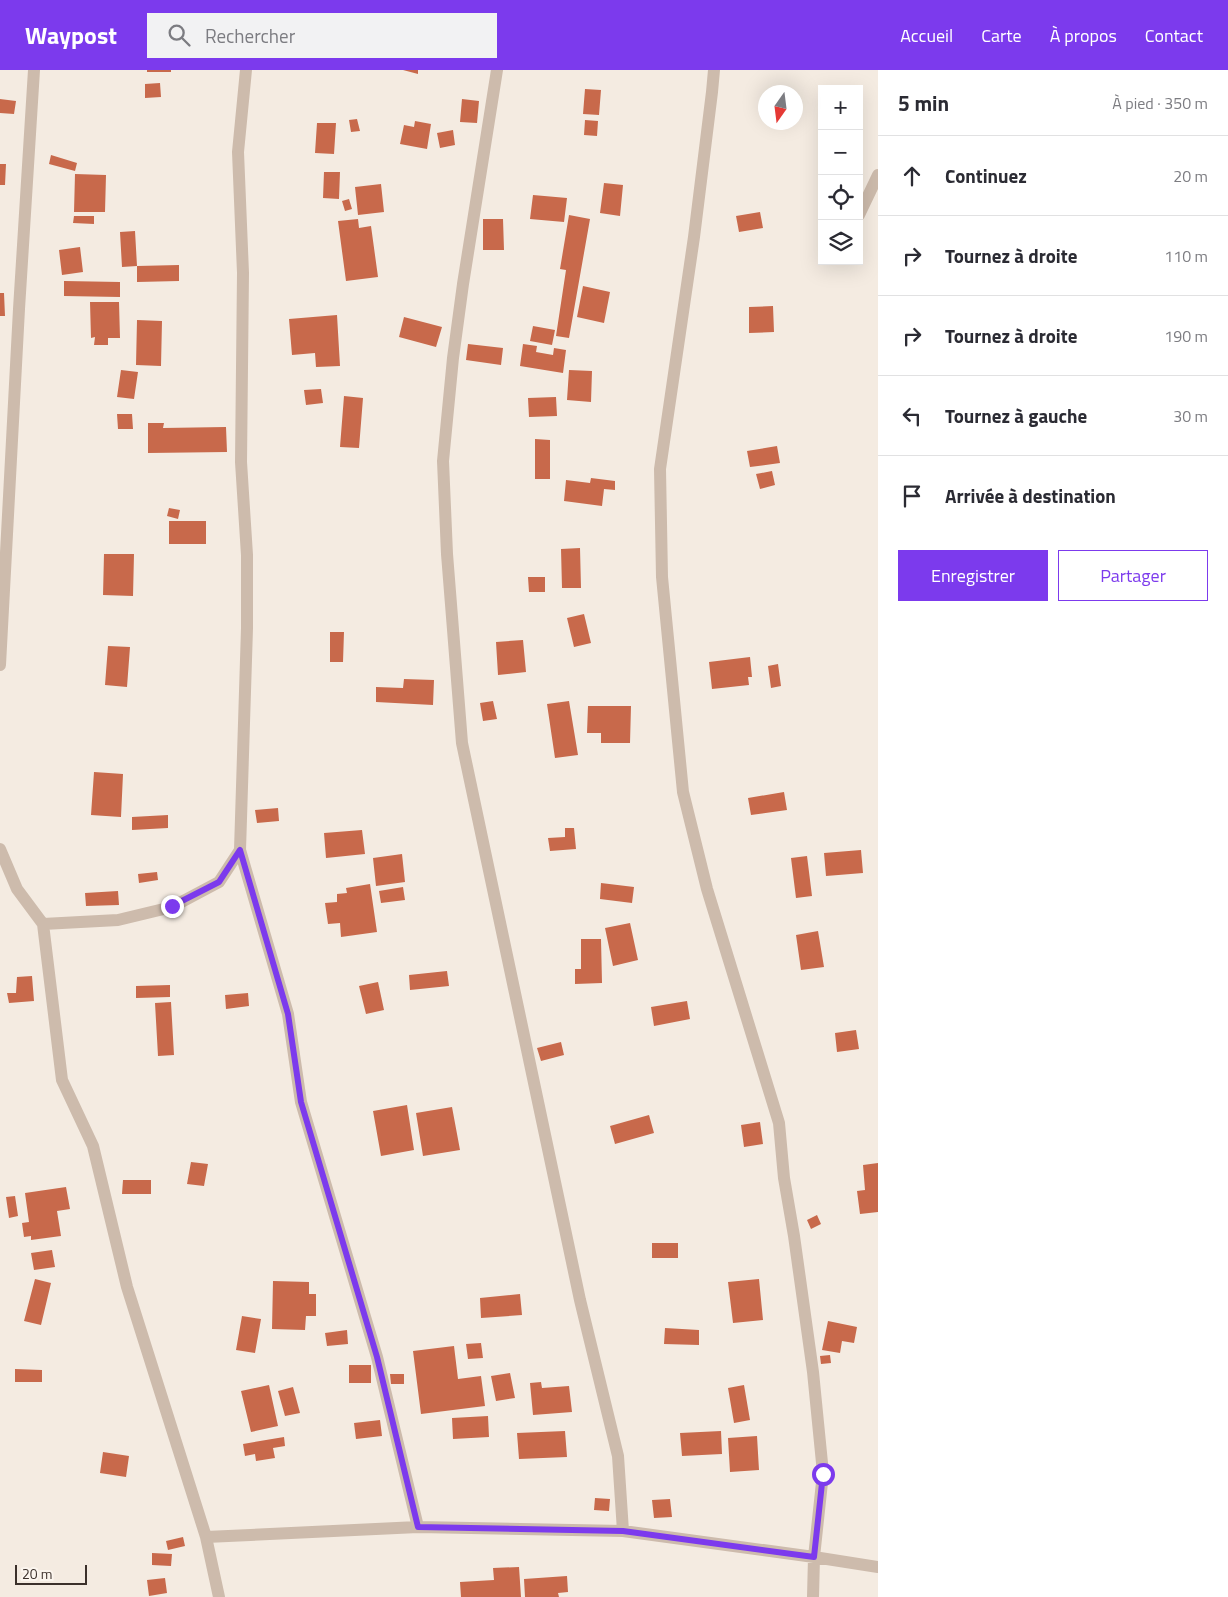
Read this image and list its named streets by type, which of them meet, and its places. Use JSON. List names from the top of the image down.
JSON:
{
  "scale_bar": "20 m",
  "north": "bottom",
  "page": {
    "header": "Waypost",
    "search": "Rechercher",
    "nav": [
      "Accueil",
      "Carte",
      "À propos",
      "Contact"
    ],
    "heading": ["5 min", "À pied · 350 m"],
    "map_buttons": ["+", "−"],
    "list": [
      ["Continuez", "20 m"],
      ["Tournez à droite", "110 m"],
      ["Tournez à droite", "190 m"],
      ["Tournez à gauche", "30 m"],
      "Arrivée à destination"
    ],
    "buttons": ["Enregistrer", "Partager"],
    "scale": "20 m"
  }
}
